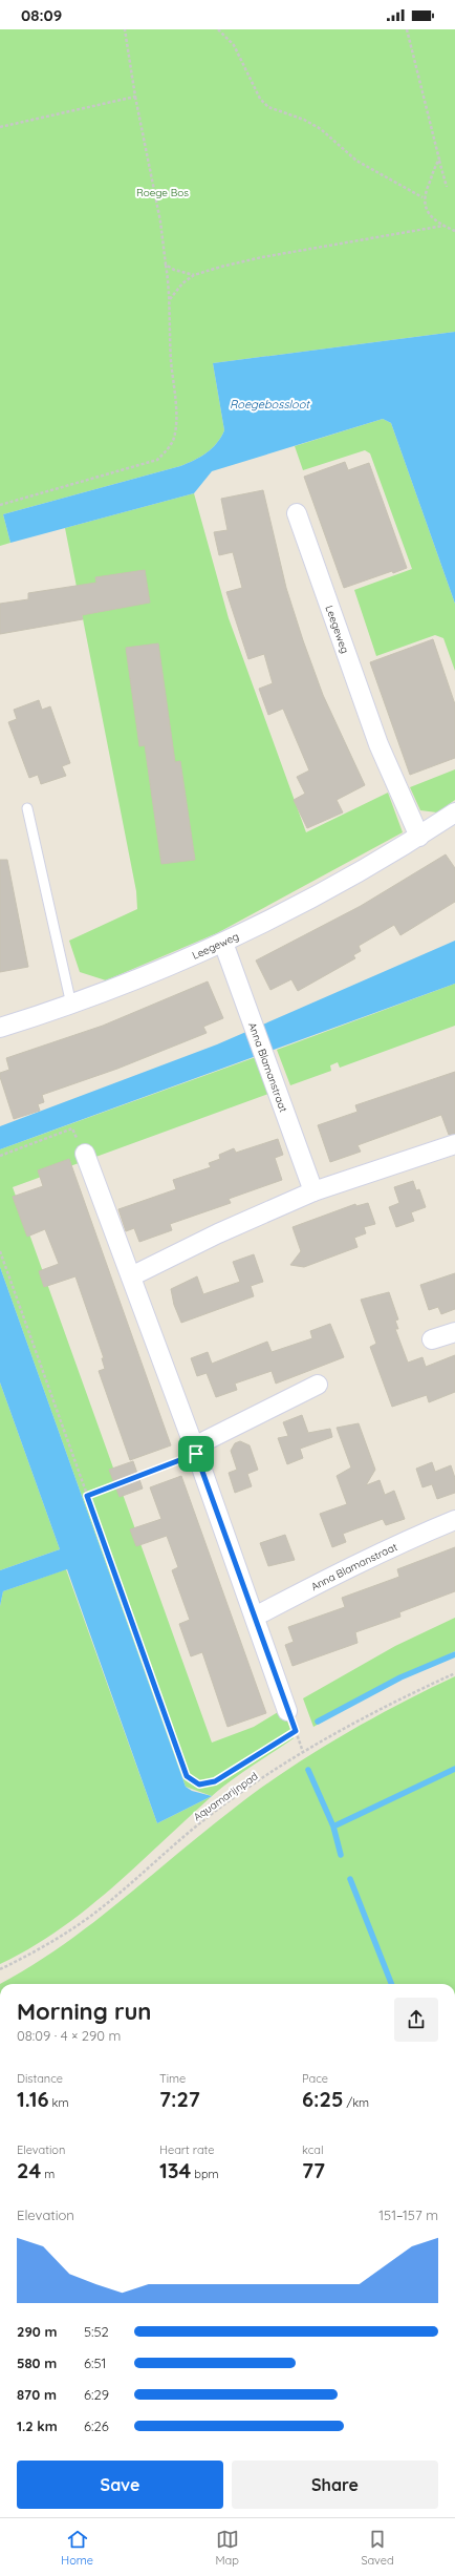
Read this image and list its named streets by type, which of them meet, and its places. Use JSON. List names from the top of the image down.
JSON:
{
  "streets": {
    "street": ["Leegeweg", "Anna Blamanstraat"],
    "path": ["Aquamarijnpad"]
  },
  "crossings": [
    ["Leegeweg", "Anna Blamanstraat"]
  ],
  "water": ["Roegebossloot"],
  "parks": ["Roege Bos"],
  "page": {
    "status": "08:09",
    "heading": ["Morning run", "08:09 · 4 × 290 m"],
    "stats": [
      ["Distance", "1.16 km"],
      ["Time", "7:27"],
      ["Pace", "6:25 /km"],
      ["Elevation", "24 m"],
      ["Heart rate", "134 bpm"],
      ["kcal", "77"]
    ],
    "chart": ["Elevation", "151–157 m"],
    "list": [
      {
        "name": "290 m",
        "note": "5:52"
      },
      {
        "name": "580 m",
        "note": "6:51"
      },
      {
        "name": "870 m",
        "note": "6:29"
      },
      {
        "name": "1.2 km",
        "note": "6:26"
      }
    ],
    "buttons": ["Save", "Share"],
    "tabs": ["Home", "Map", "Saved"]
  }
}
